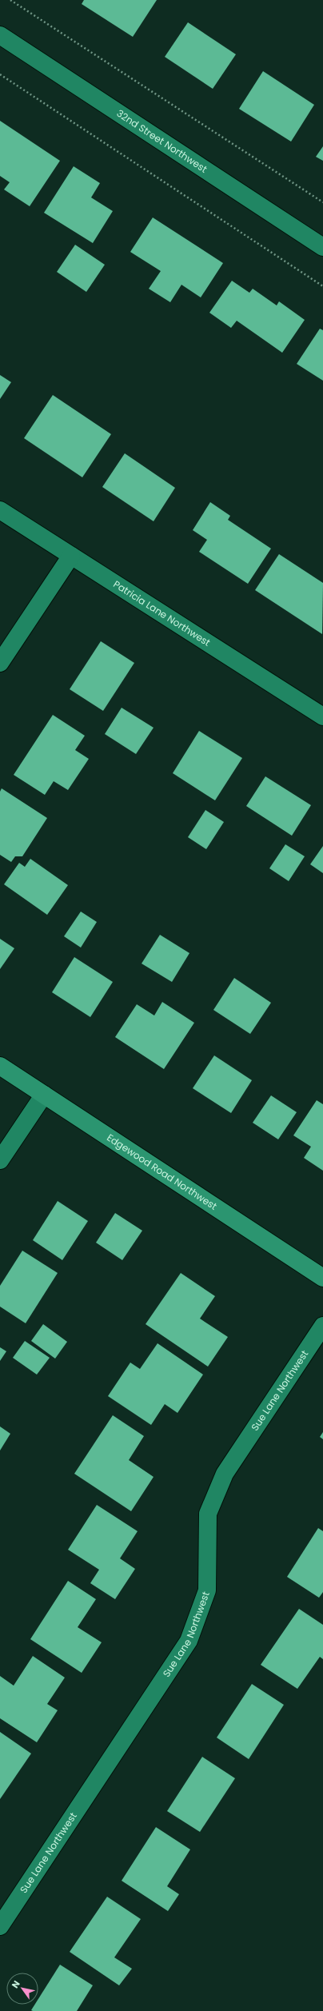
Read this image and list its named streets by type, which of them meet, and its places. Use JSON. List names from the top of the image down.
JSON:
{
  "streets": {
    "main road": ["Edgewood Road Northwest"],
    "street": ["32nd Street Northwest", "Patricia Lane Northwest", "Sue Lane Northwest"]
  },
  "north": "top left"
}
